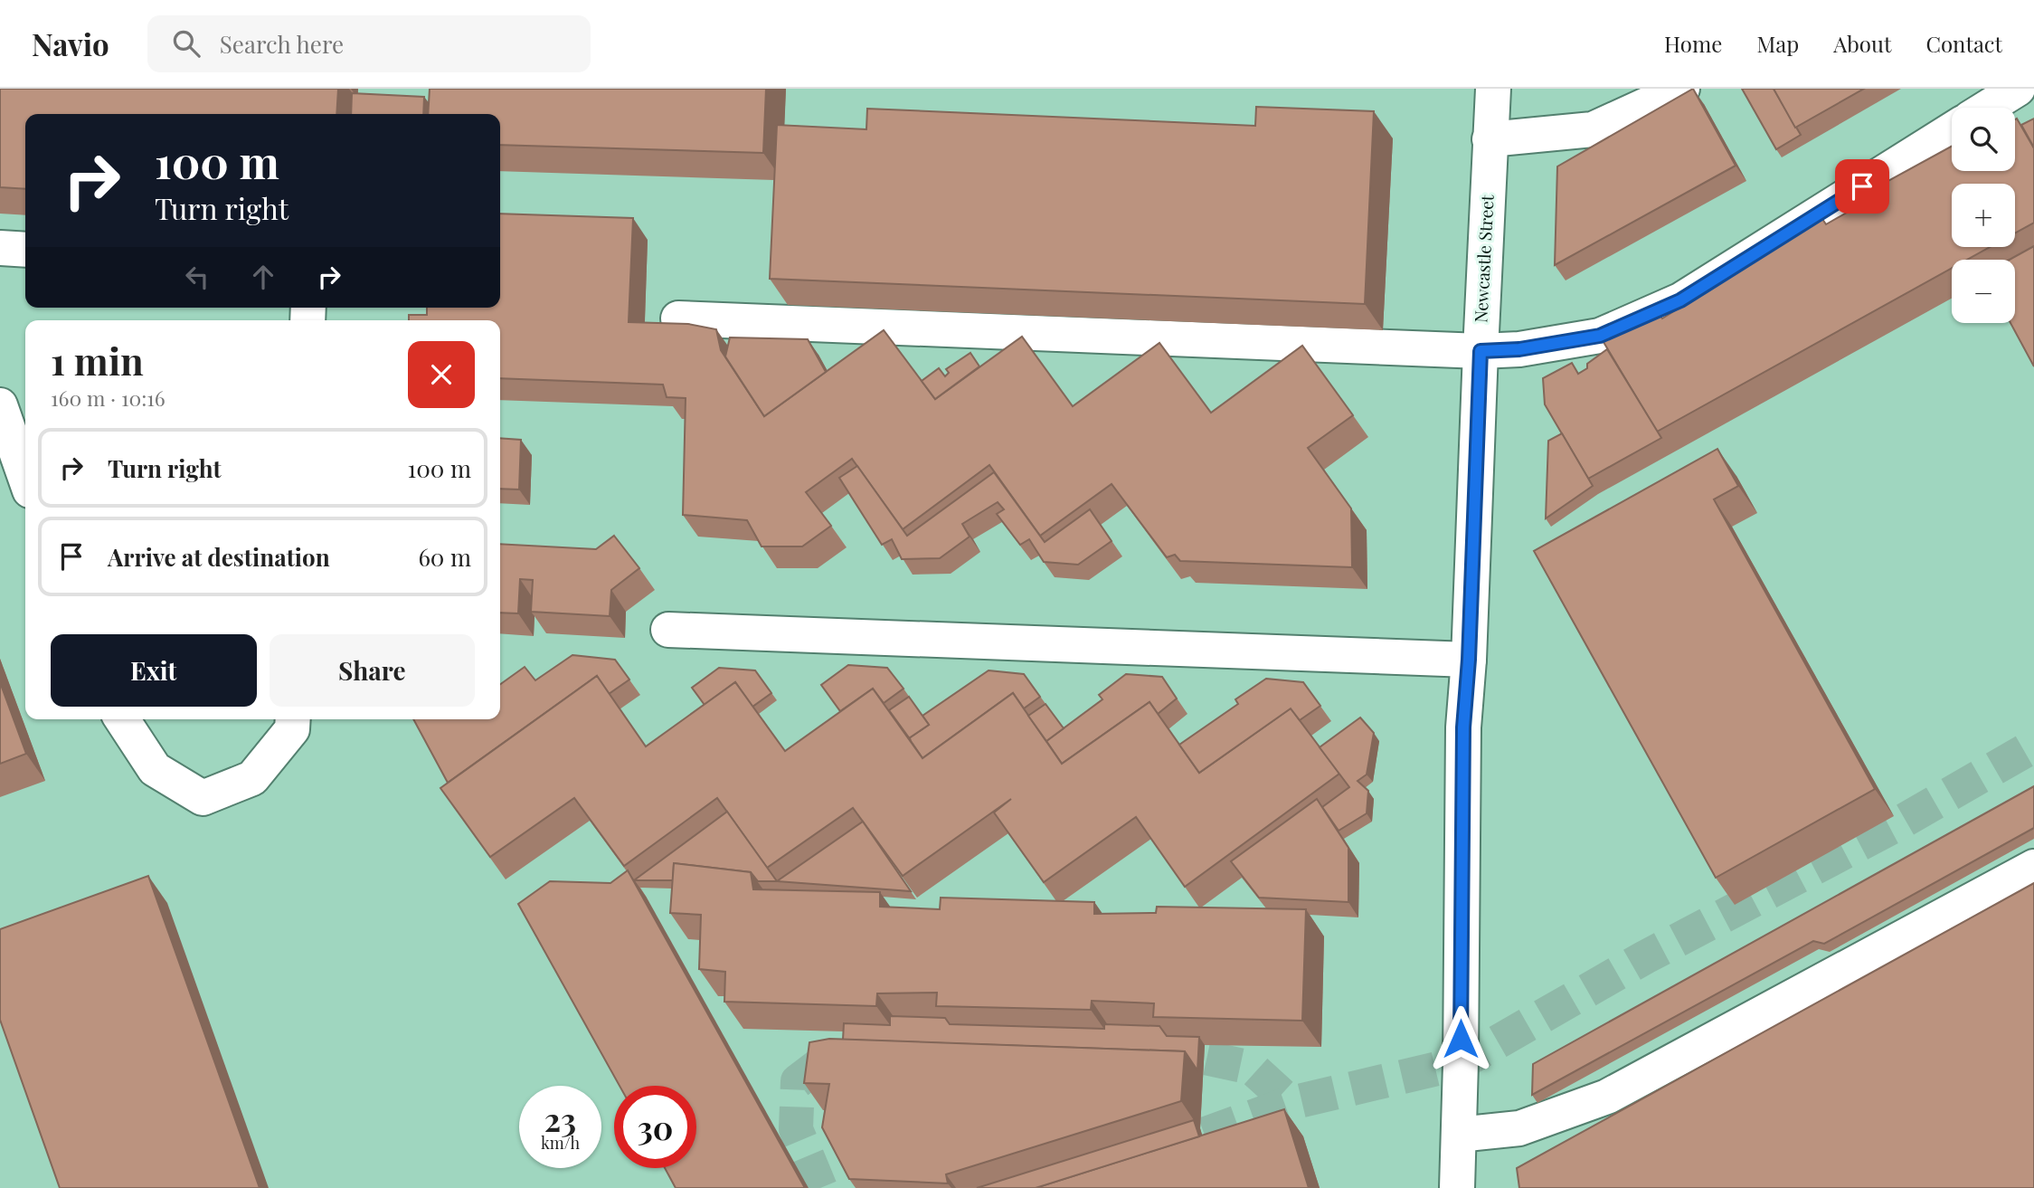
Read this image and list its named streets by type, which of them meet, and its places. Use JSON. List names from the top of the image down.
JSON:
{
  "streets": {
    "street": ["Newcastle Street"]
  },
  "page": {
    "header": "Navio",
    "search": "Search here",
    "nav": [
      "Home",
      "Map",
      "About",
      "Contact"
    ],
    "map_buttons": ["+", "−"],
    "turn": ["100 m", "Turn right"],
    "heading": ["1 min", "160 m · 10:16"],
    "list": [
      {
        "name": "Turn right",
        "value": "100 m"
      },
      {
        "name": "Arrive at destination",
        "value": "60 m"
      }
    ],
    "buttons": ["Exit", "Share"],
    "speed": "23 km/h",
    "limit": "30"
  }
}
